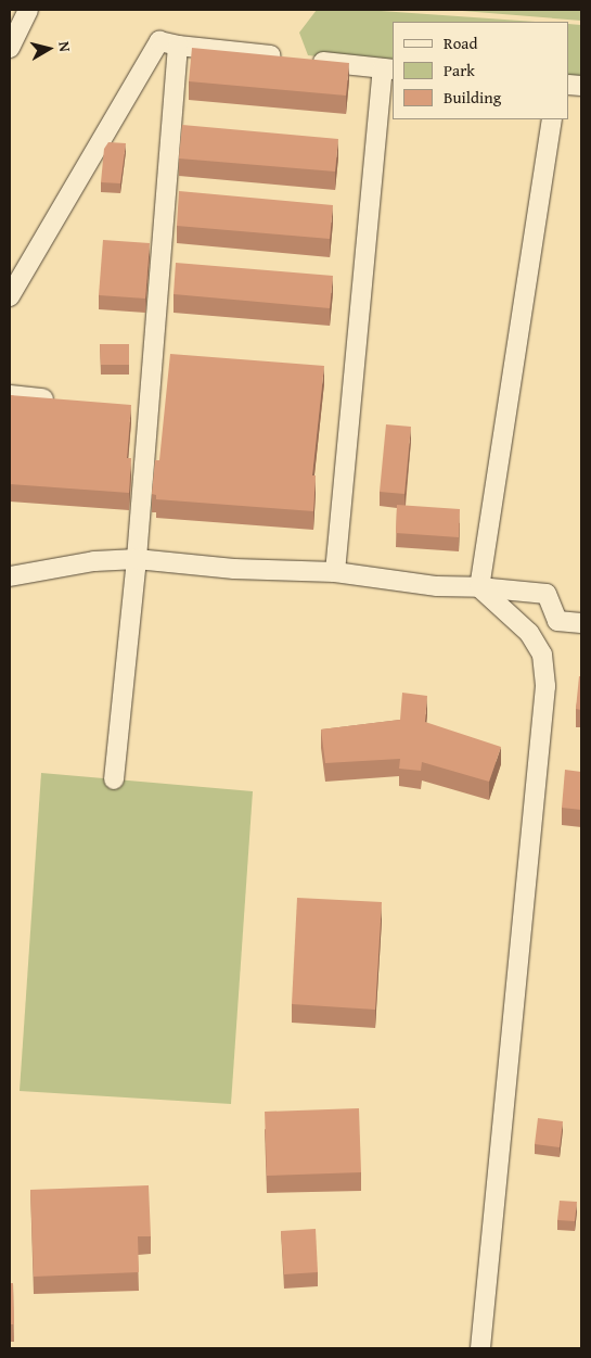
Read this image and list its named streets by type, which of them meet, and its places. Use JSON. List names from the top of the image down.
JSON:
{
  "legend": ["Road", "Park", "Building"],
  "north": "right"
}
